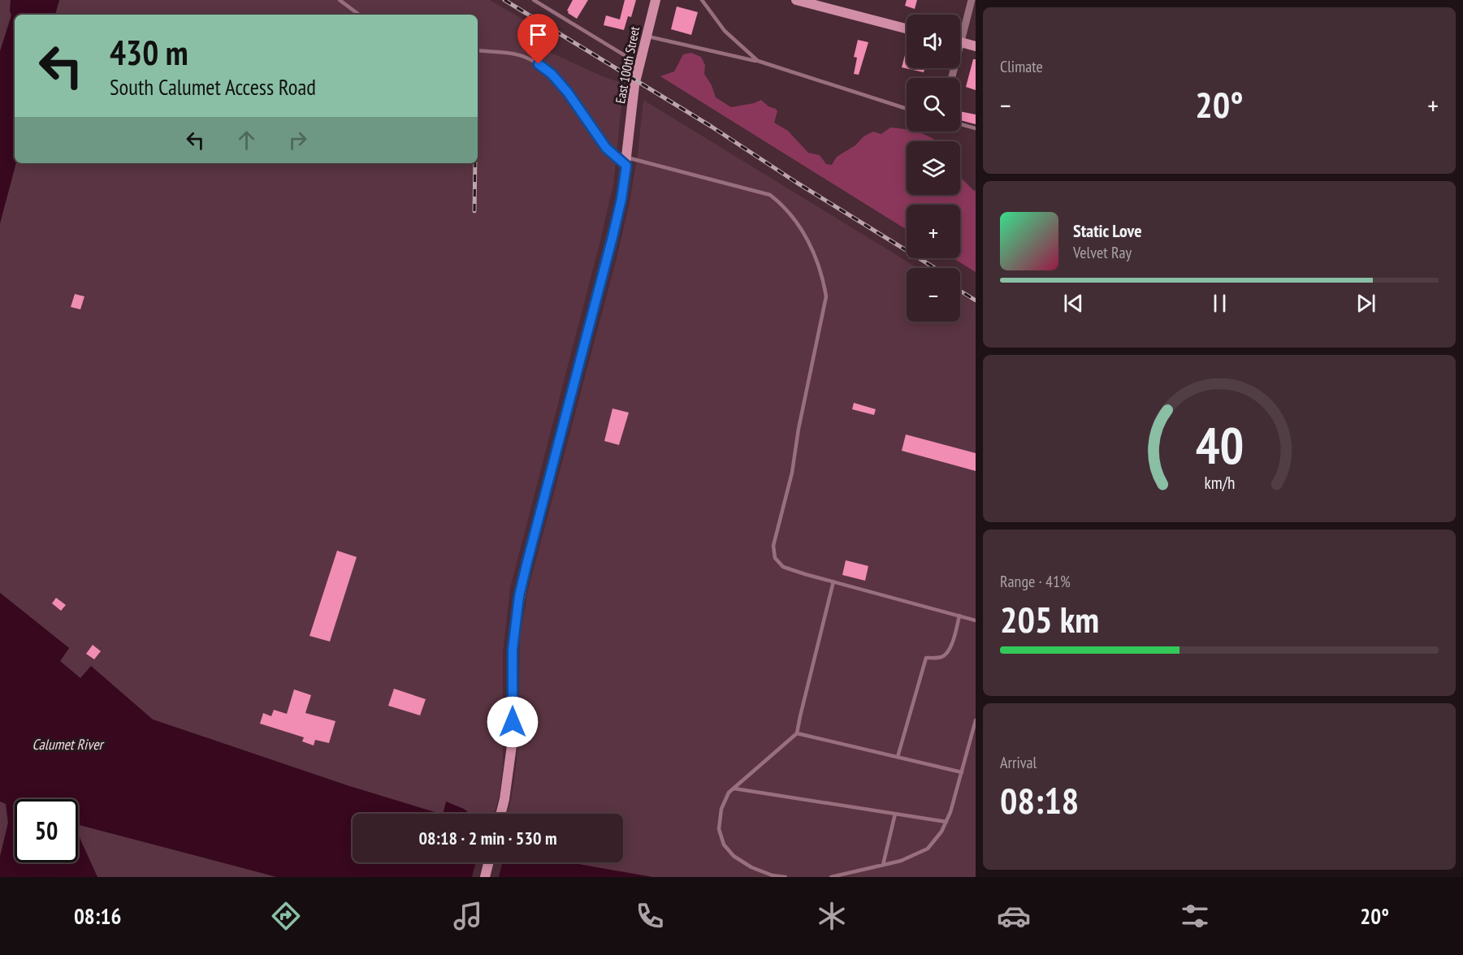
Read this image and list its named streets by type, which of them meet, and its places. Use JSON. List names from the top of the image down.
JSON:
{
  "streets": {
    "main road": ["East 100th Street"]
  },
  "water": ["Calumet River"],
  "page": {
    "tile": [
      "Climate",
      ["Range · 41%", "205 km"],
      ["Arrival", "08:18"]
    ],
    "map_buttons": ["+", "−"],
    "turn": ["430 m", "South Calumet Access Road"],
    "heat": ["−", "20°", "+"],
    "song": ["Static Love", "Velvet Ray"],
    "limit": "50",
    "trip": "08:18 · 2 min · 530 m",
    "tabs": ["08:16", "20°"],
    "gauge": ["40", "km/h"]
  }
}
